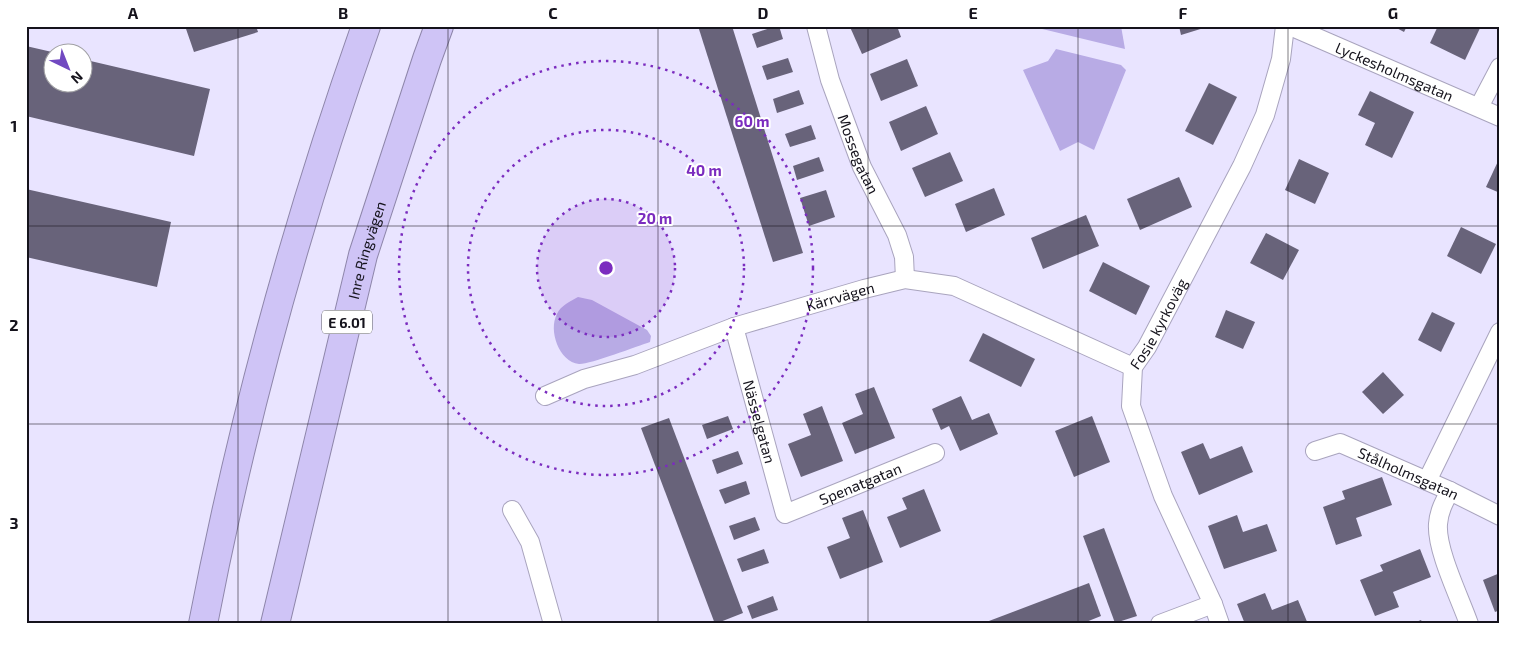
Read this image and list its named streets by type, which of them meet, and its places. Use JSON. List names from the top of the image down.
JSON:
{
  "streets": {
    "highway": ["Inre Ringvägen", "E 6.01"],
    "street": [
      "Lyckesholmsgatan",
      "Mossegatan",
      "Kärrvägen",
      "Fosie kyrkoväg",
      "Nässelgatan",
      "Stålholmsgatan",
      "Spenatgatan"
    ]
  },
  "crossings": [
    ["Mossegatan", "Kärrvägen"],
    ["Kärrvägen", "Fosie kyrkoväg"],
    ["Kärrvägen", "Nässelgatan"],
    ["Nässelgatan", "Spenatgatan"]
  ],
  "north": "bottom right",
  "grid": {
    "columns": [
      "A",
      "B",
      "C",
      "D",
      "E",
      "F",
      "G"
    ],
    "rows": ["1", "2", "3"]
  },
  "rings": ["60 m", "40 m", "20 m"]
}
